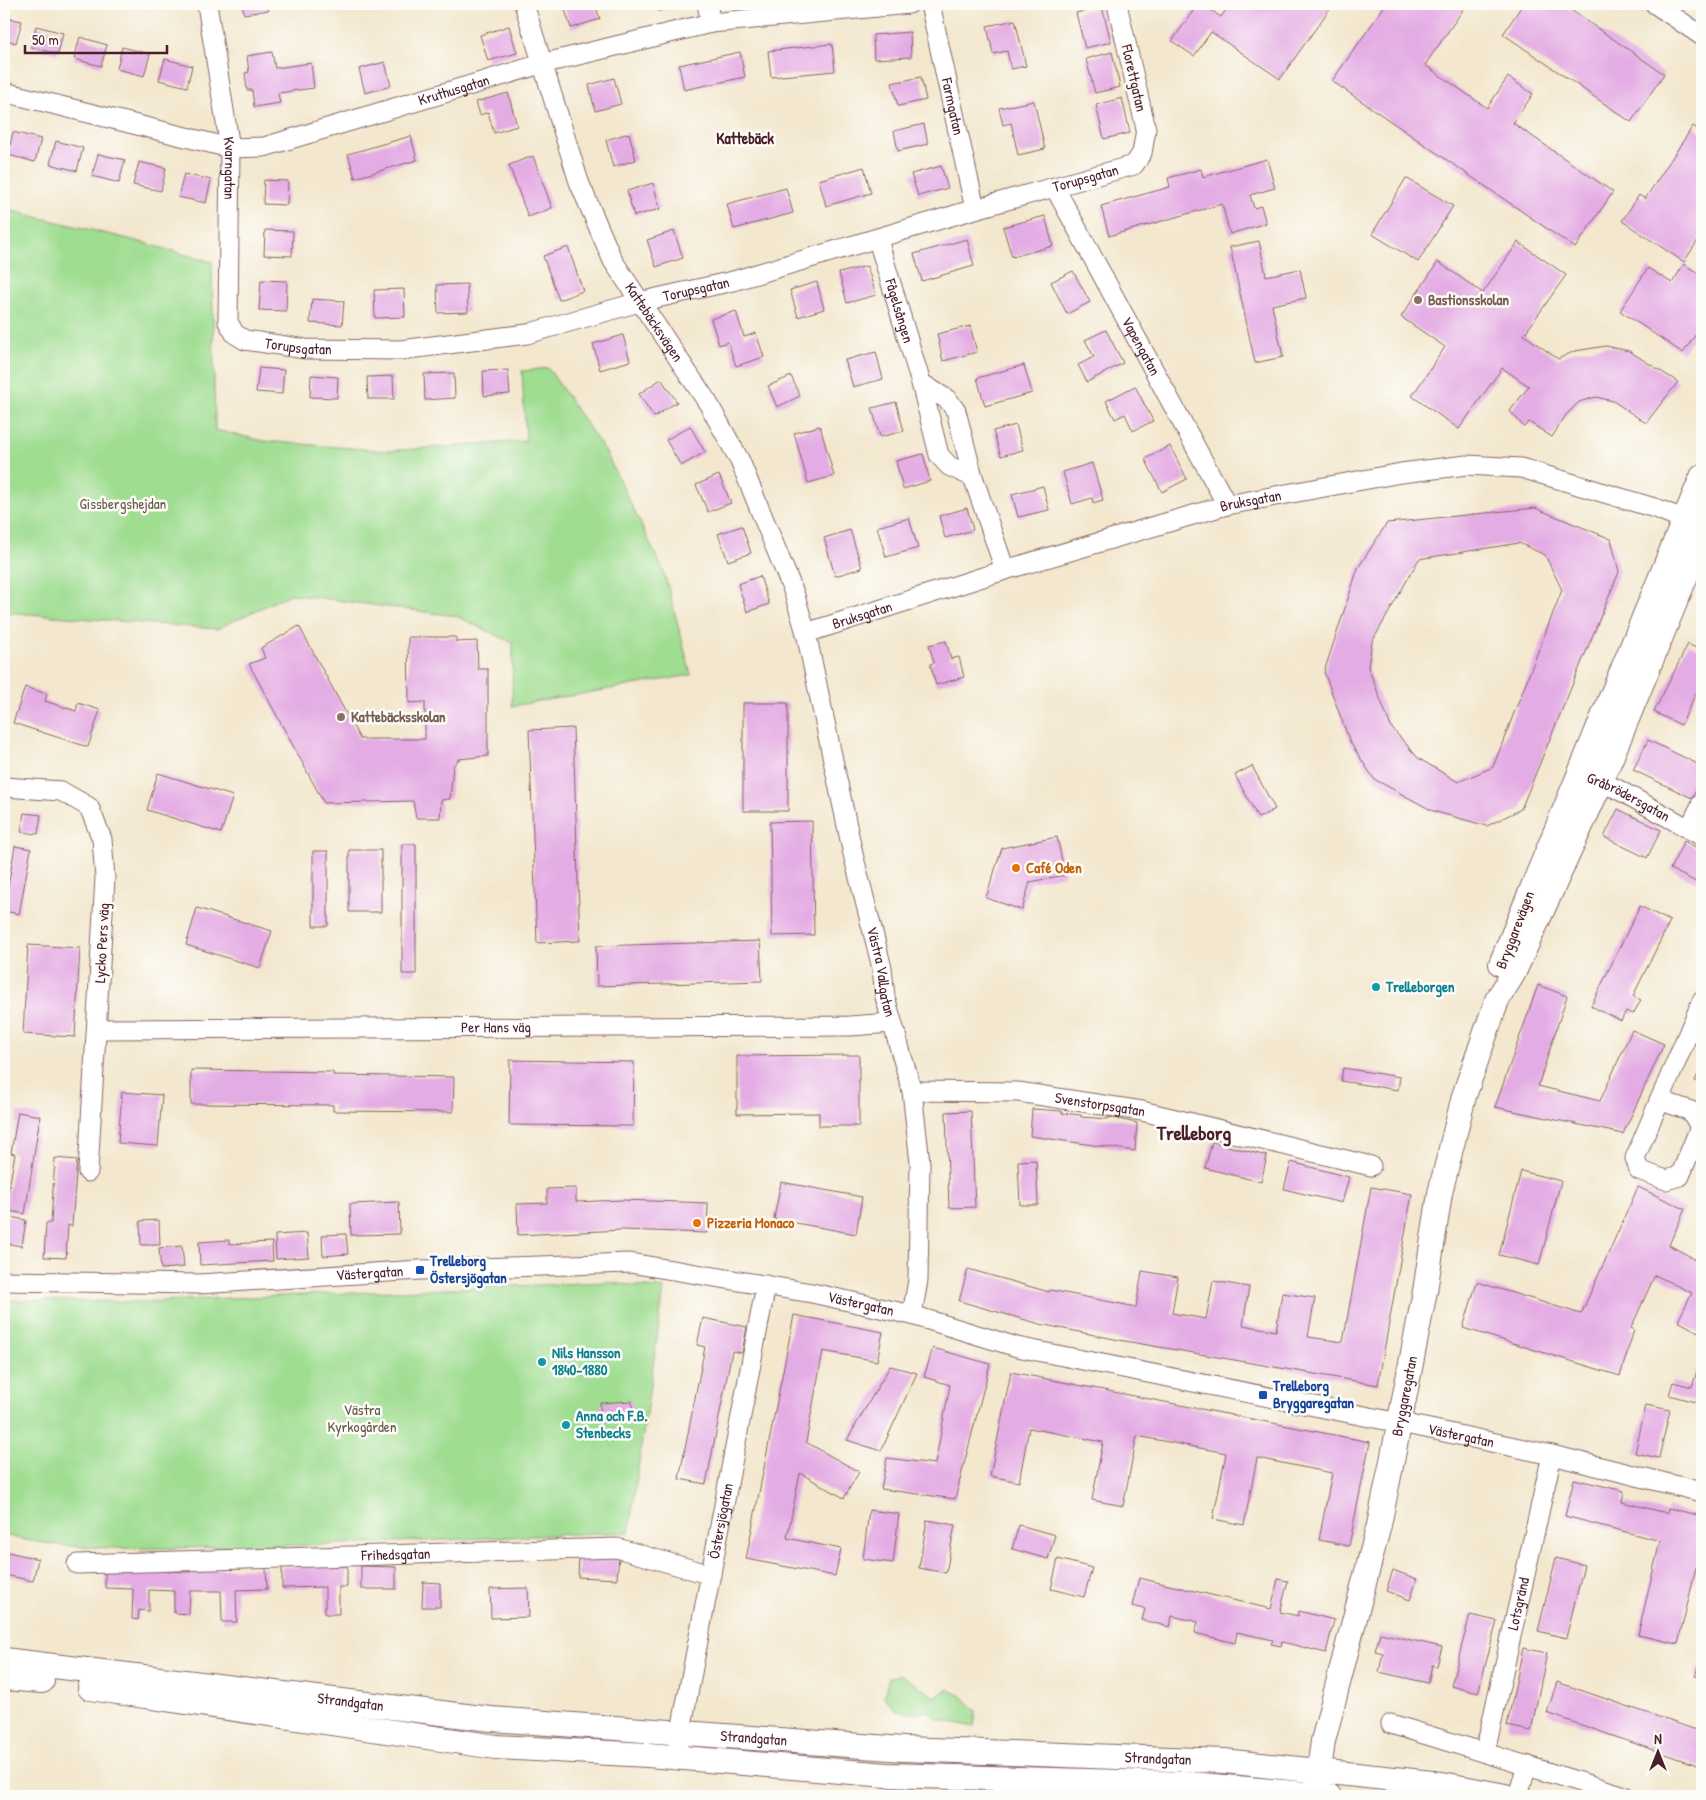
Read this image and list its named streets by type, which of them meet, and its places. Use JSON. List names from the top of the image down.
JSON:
{
  "streets": {
    "main road": ["Bryggarevägen", "Bryggaregatan", "Strandgatan"],
    "street": [
      "Florettgatan",
      "Kruthusgatan",
      "Farmgatan",
      "Kvarngatan",
      "Torupsgatan",
      "Fågelsången",
      "Kattebäcksvägen",
      "Vapengatan",
      "Bruksgatan",
      "Gråbrödersgatan",
      "Lycko Pers väg",
      "Västra Vallgatan",
      "Per Hans väg",
      "Svenstorpsgatan",
      "Västergatan",
      "Östersjögatan",
      "Frihedsgatan",
      "Lotsgränd"
    ]
  },
  "crossings": [
    ["Florettgatan", "Torupsgatan"],
    ["Kruthusgatan", "Kvarngatan"],
    ["Kruthusgatan", "Kattebäcksvägen"],
    ["Farmgatan", "Torupsgatan"],
    ["Kvarngatan", "Torupsgatan"],
    ["Torupsgatan", "Fågelsången"],
    ["Torupsgatan", "Kattebäcksvägen"],
    ["Torupsgatan", "Vapengatan"],
    ["Kattebäcksvägen", "Bruksgatan"],
    ["Kattebäcksvägen", "Västra Vallgatan"],
    ["Vapengatan", "Bruksgatan"],
    ["Bruksgatan", "Bryggarevägen"],
    ["Bruksgatan", "Västra Vallgatan"],
    ["Gråbrödersgatan", "Bryggarevägen"],
    ["Bryggarevägen", "Bryggaregatan"],
    ["Lycko Pers väg", "Per Hans väg"],
    ["Västra Vallgatan", "Per Hans väg"],
    ["Västra Vallgatan", "Svenstorpsgatan"],
    ["Västra Vallgatan", "Västergatan"],
    ["Västergatan", "Bryggaregatan"],
    ["Västergatan", "Östersjögatan"],
    ["Västergatan", "Lotsgränd"],
    ["Bryggaregatan", "Strandgatan"],
    ["Östersjögatan", "Frihedsgatan"],
    ["Östersjögatan", "Strandgatan"]
  ],
  "districts": ["Kattebäck", "Trelleborg"],
  "parks": ["Gissbergshejdan", "Västra Kyrkogården"],
  "places": {
    "other": [
      "Bastionsskolan",
      "Kattebäcksskolan",
      "Café Oden",
      "Trelleborgen",
      "Pizzeria Monaco",
      "Nils Hansson 1840-1880",
      "Anna och F.B. Stenbecks"
    ],
    "transit": ["Trelleborg Östersjögatan", "Trelleborg Bryggaregatan"]
  },
  "scale_bar": "50 m",
  "north": "top"
}
